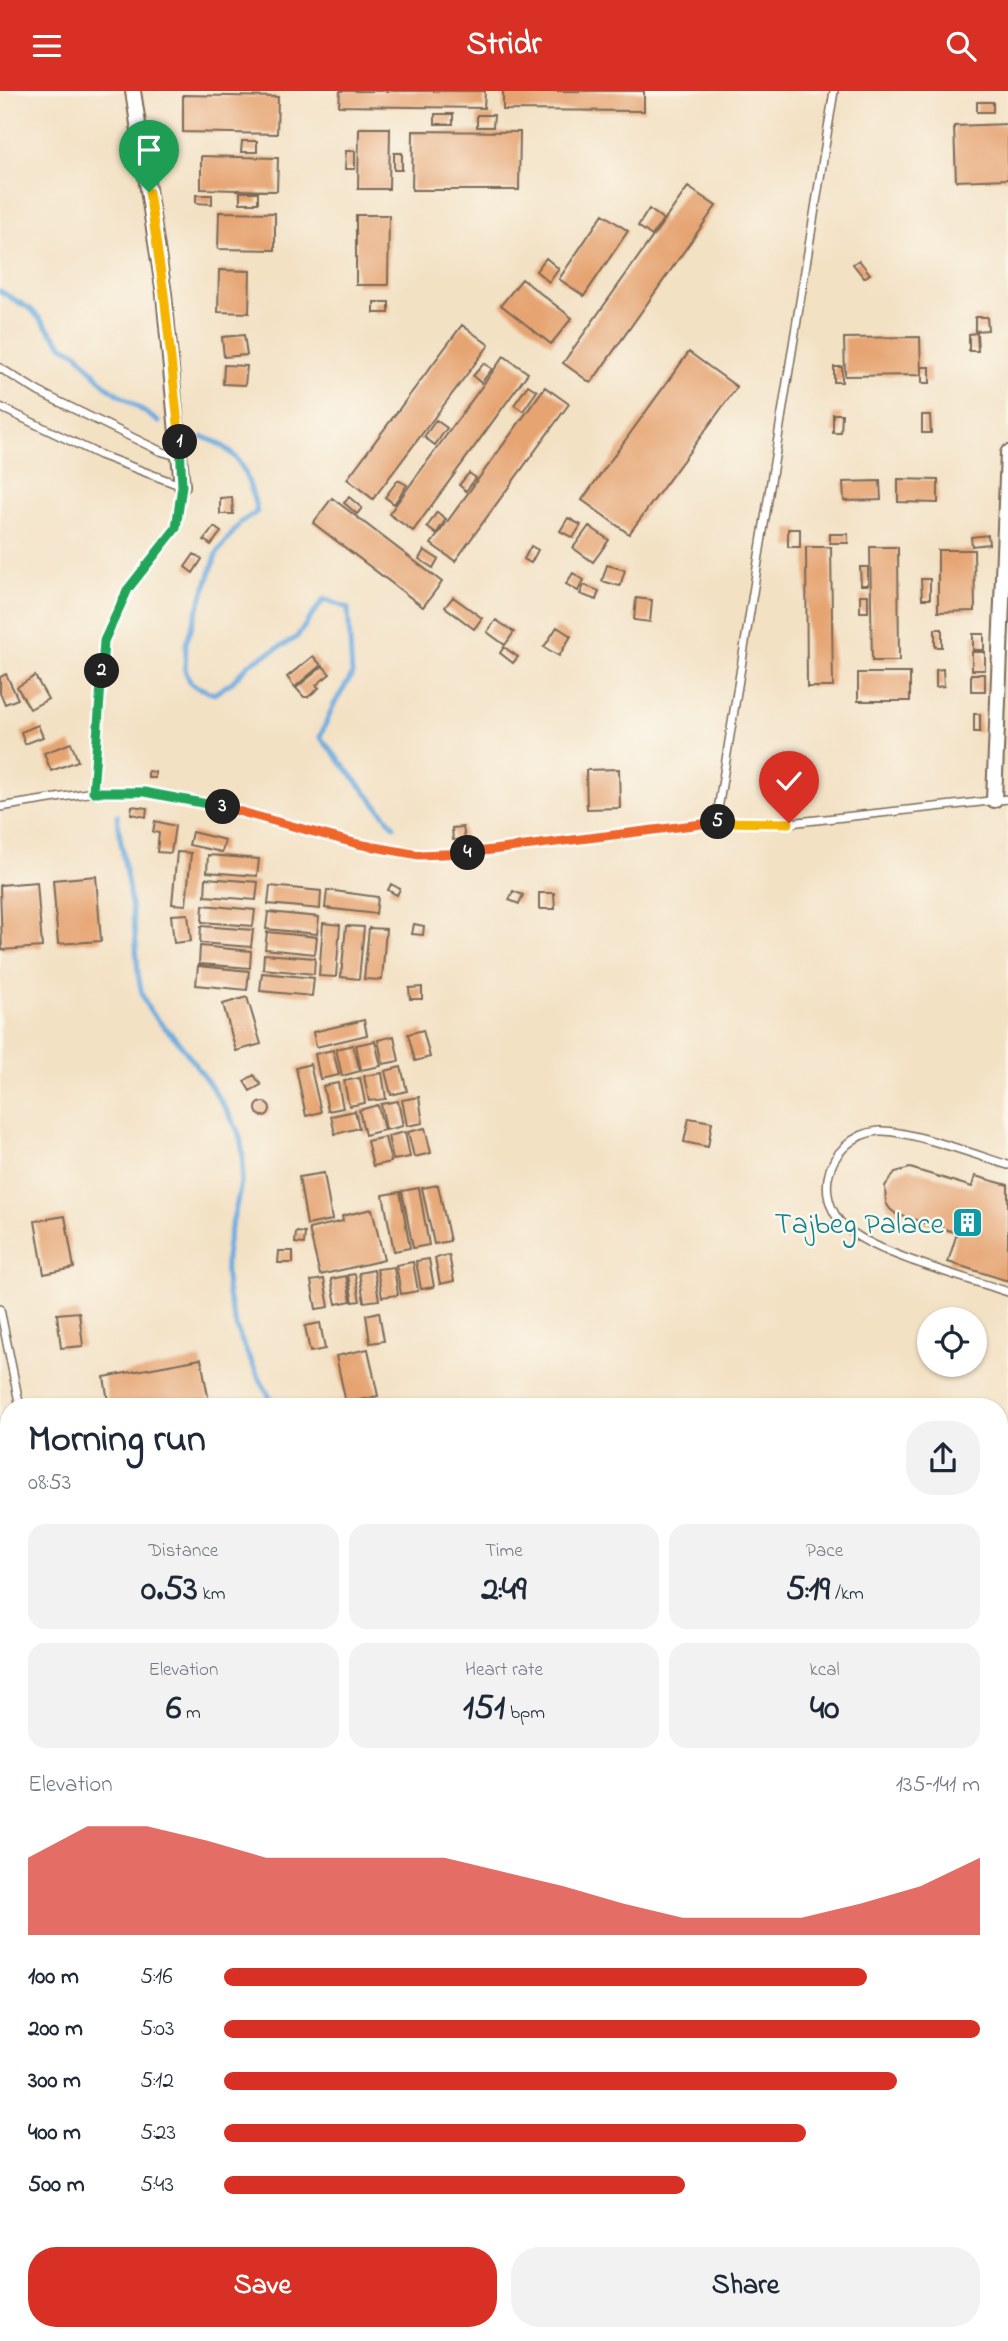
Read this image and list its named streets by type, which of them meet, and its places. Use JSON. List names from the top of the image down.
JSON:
{
  "places": {
    "building": ["Tajbeg Palace"]
  },
  "page": {
    "header": "Stridr",
    "pins": [
      "1",
      "2",
      "3",
      "5",
      "4"
    ],
    "heading": ["Morning run", "08:53"],
    "stats": [
      ["Distance", "0.53 km"],
      ["Time", "2:49"],
      ["Pace", "5:19 /km"],
      ["Elevation", "6 m"],
      ["Heart rate", "151 bpm"],
      ["kcal", "40"]
    ],
    "chart": ["Elevation", "135–141 m"],
    "list": [
      {
        "name": "100 m",
        "note": "5:16"
      },
      {
        "name": "200 m",
        "note": "5:03"
      },
      {
        "name": "300 m",
        "note": "5:12"
      },
      {
        "name": "400 m",
        "note": "5:23"
      },
      {
        "name": "500 m",
        "note": "5:43"
      }
    ],
    "buttons": ["Save", "Share"]
  }
}
